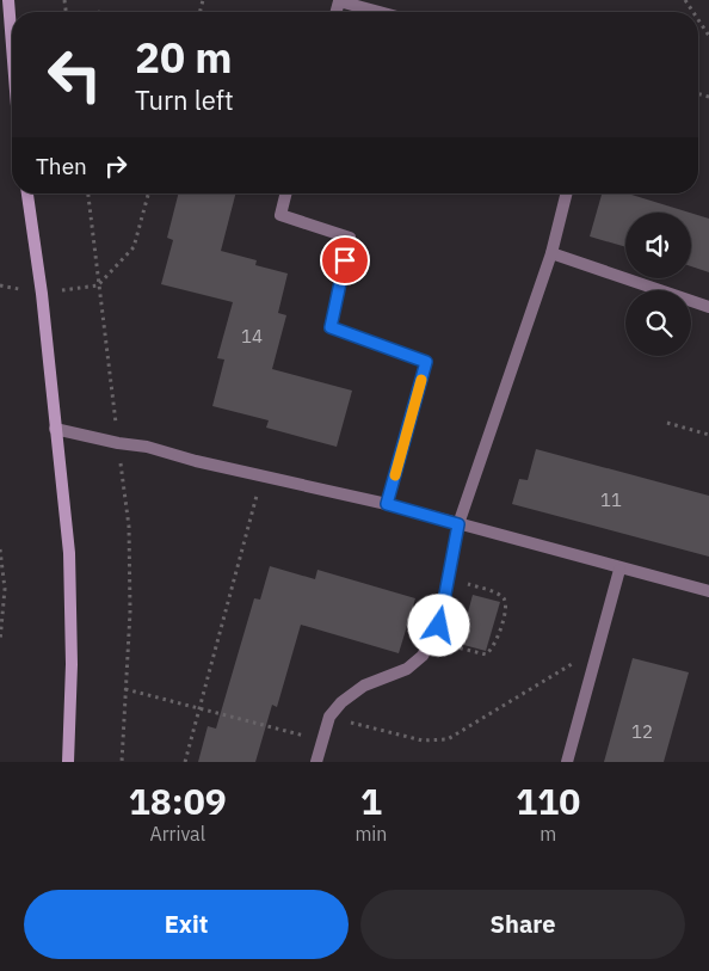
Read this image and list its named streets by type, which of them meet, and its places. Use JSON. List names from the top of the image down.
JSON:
{
  "house_numbers": ["14", "11", "12"],
  "page": {
    "turn": ["20 m", "Turn left"],
    "then": "Then",
    "eta": [
      "18:09",
      "Arrival",
      "1",
      "min",
      "110",
      "m"
    ],
    "buttons": ["Exit", "Share"]
  }
}
